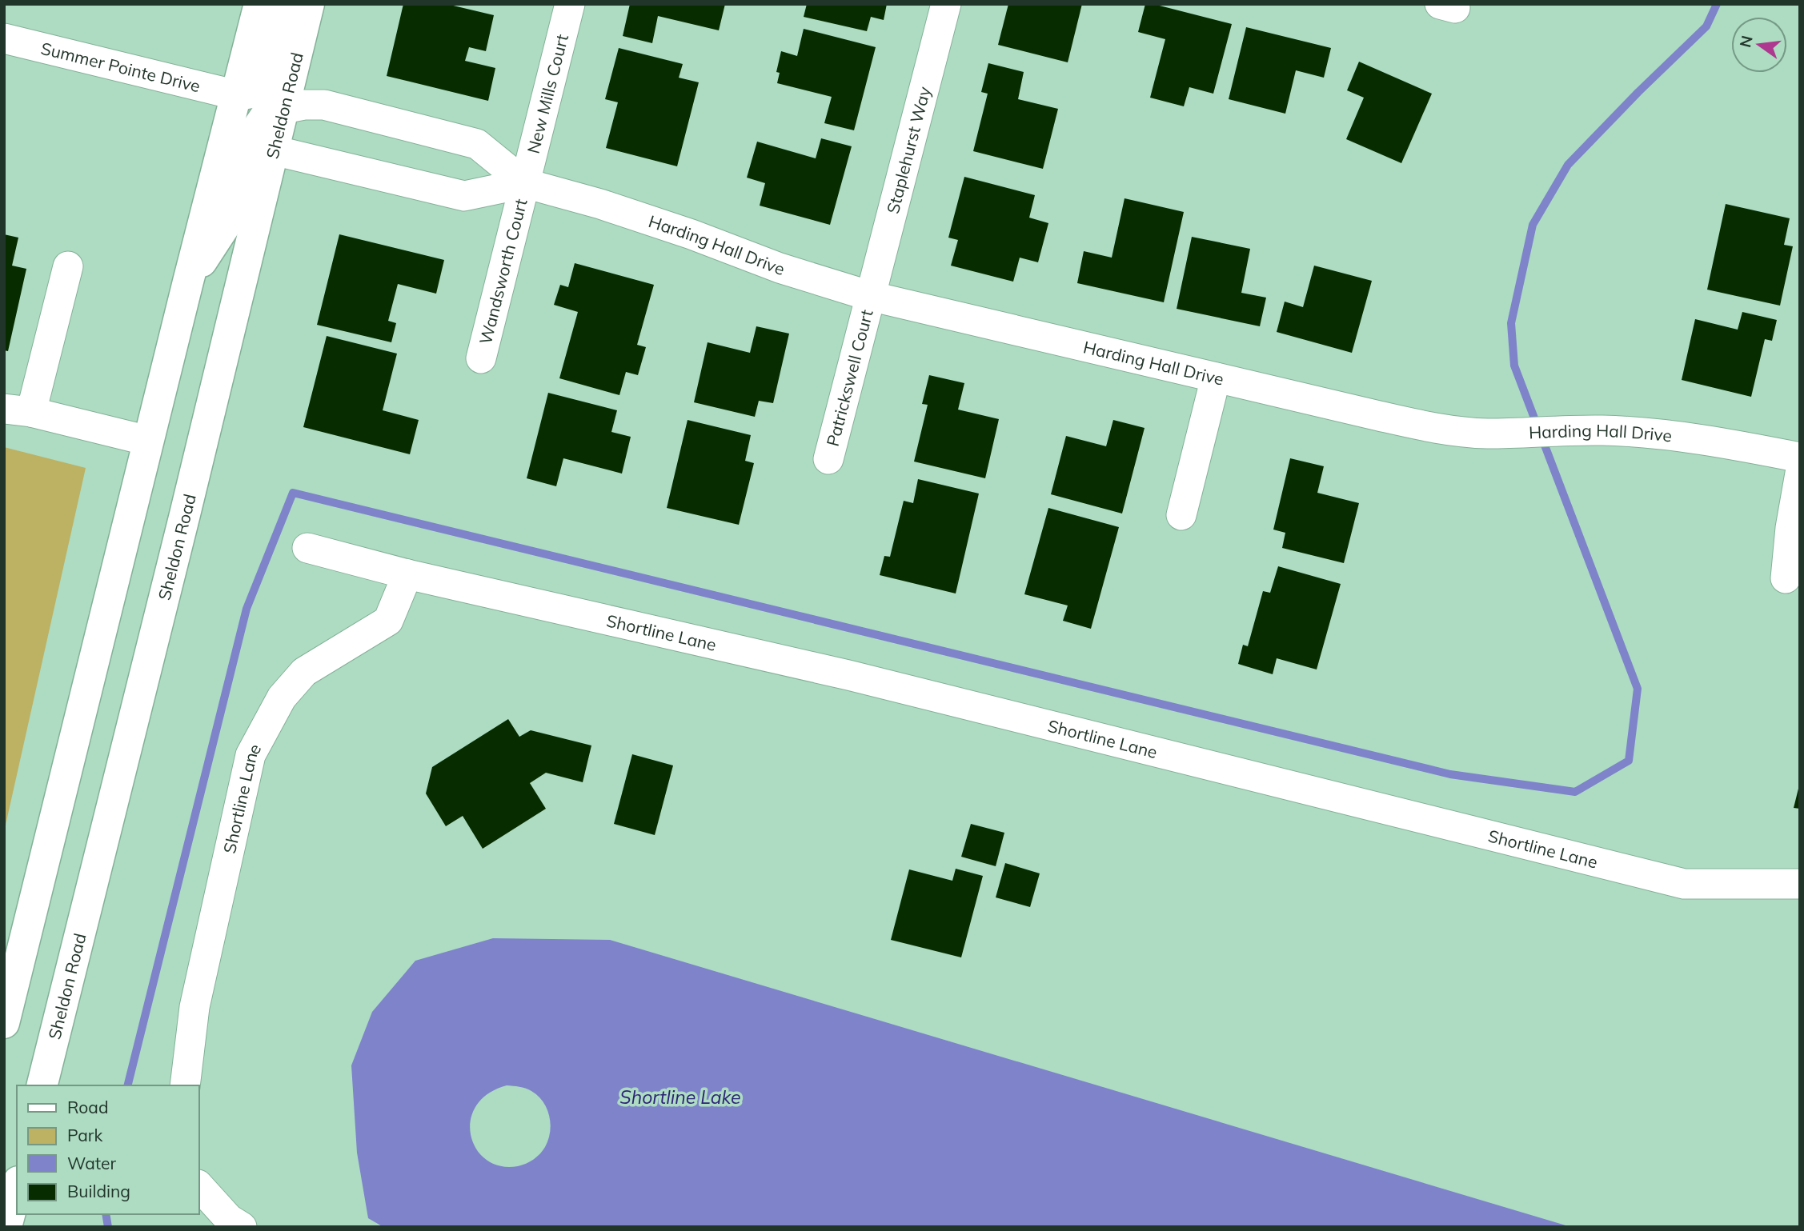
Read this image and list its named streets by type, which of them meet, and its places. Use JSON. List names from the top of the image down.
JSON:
{
  "streets": {
    "main road": ["Sheldon Road"],
    "street": [
      "Summer Pointe Drive",
      "New Mills Court",
      "Staplehurst Way",
      "Harding Hall Drive",
      "Wandsworth Court",
      "Patrickswell Court",
      "Shortline Lane"
    ]
  },
  "crossings": [
    ["New Mills Court", "Harding Hall Drive"],
    ["New Mills Court", "Wandsworth Court"],
    ["Sheldon Road", "Harding Hall Drive"],
    ["Staplehurst Way", "Harding Hall Drive"],
    ["Staplehurst Way", "Patrickswell Court"],
    ["Harding Hall Drive", "Wandsworth Court"],
    ["Harding Hall Drive", "Patrickswell Court"]
  ],
  "water": ["Shortline Lake"],
  "legend": [
    "Road",
    "Park",
    "Water",
    "Building"
  ],
  "north": "left"
}
